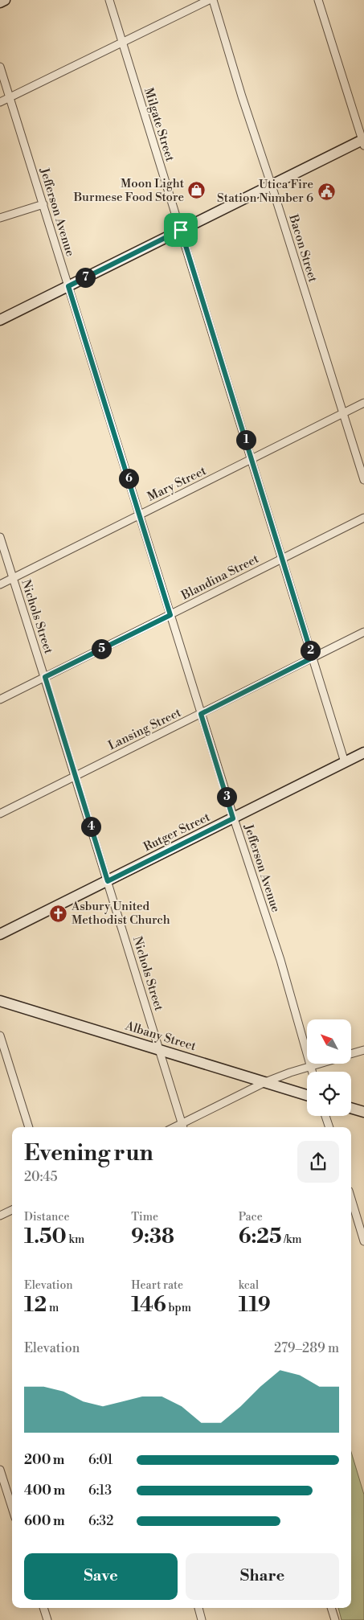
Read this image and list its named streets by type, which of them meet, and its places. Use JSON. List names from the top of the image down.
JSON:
{
  "streets": {
    "street": [
      "Milgate Street",
      "Jefferson Avenue",
      "Bacon Street",
      "Mary Street",
      "Blandina Street",
      "Nichols Street",
      "Lansing Street",
      "Rutger Street",
      "Albany Street"
    ]
  },
  "crossings": [
    ["Milgate Street", "Mary Street"],
    ["Milgate Street", "Blandina Street"],
    ["Milgate Street", "Lansing Street"],
    ["Milgate Street", "Rutger Street"],
    ["Jefferson Avenue", "Mary Street"],
    ["Jefferson Avenue", "Blandina Street"],
    ["Jefferson Avenue", "Lansing Street"],
    ["Jefferson Avenue", "Rutger Street"],
    ["Bacon Street", "Mary Street"],
    ["Mary Street", "Nichols Street"],
    ["Blandina Street", "Nichols Street"],
    ["Nichols Street", "Lansing Street"],
    ["Nichols Street", "Rutger Street"],
    ["Nichols Street", "Albany Street"]
  ],
  "places": {
    "shop": ["Moon Light Burmese Food Store"],
    "public building": ["Utica Fire Station Number 6"],
    "church": ["Asbury United Methodist Church"]
  },
  "north": "top left",
  "page": {
    "pins": [
      "7",
      "1",
      "6",
      "5",
      "2",
      "3",
      "4"
    ],
    "heading": ["Evening run", "20:45"],
    "stats": [
      ["Distance", "1.50 km"],
      ["Time", "9:38"],
      ["Pace", "6:25 /km"],
      ["Elevation", "12 m"],
      ["Heart rate", "146 bpm"],
      ["kcal", "119"]
    ],
    "chart": ["Elevation", "279–289 m"],
    "list": [
      {
        "name": "200 m",
        "note": "6:01"
      },
      {
        "name": "400 m",
        "note": "6:13"
      },
      {
        "name": "600 m",
        "note": "6:32"
      }
    ],
    "buttons": ["Save", "Share"]
  }
}
